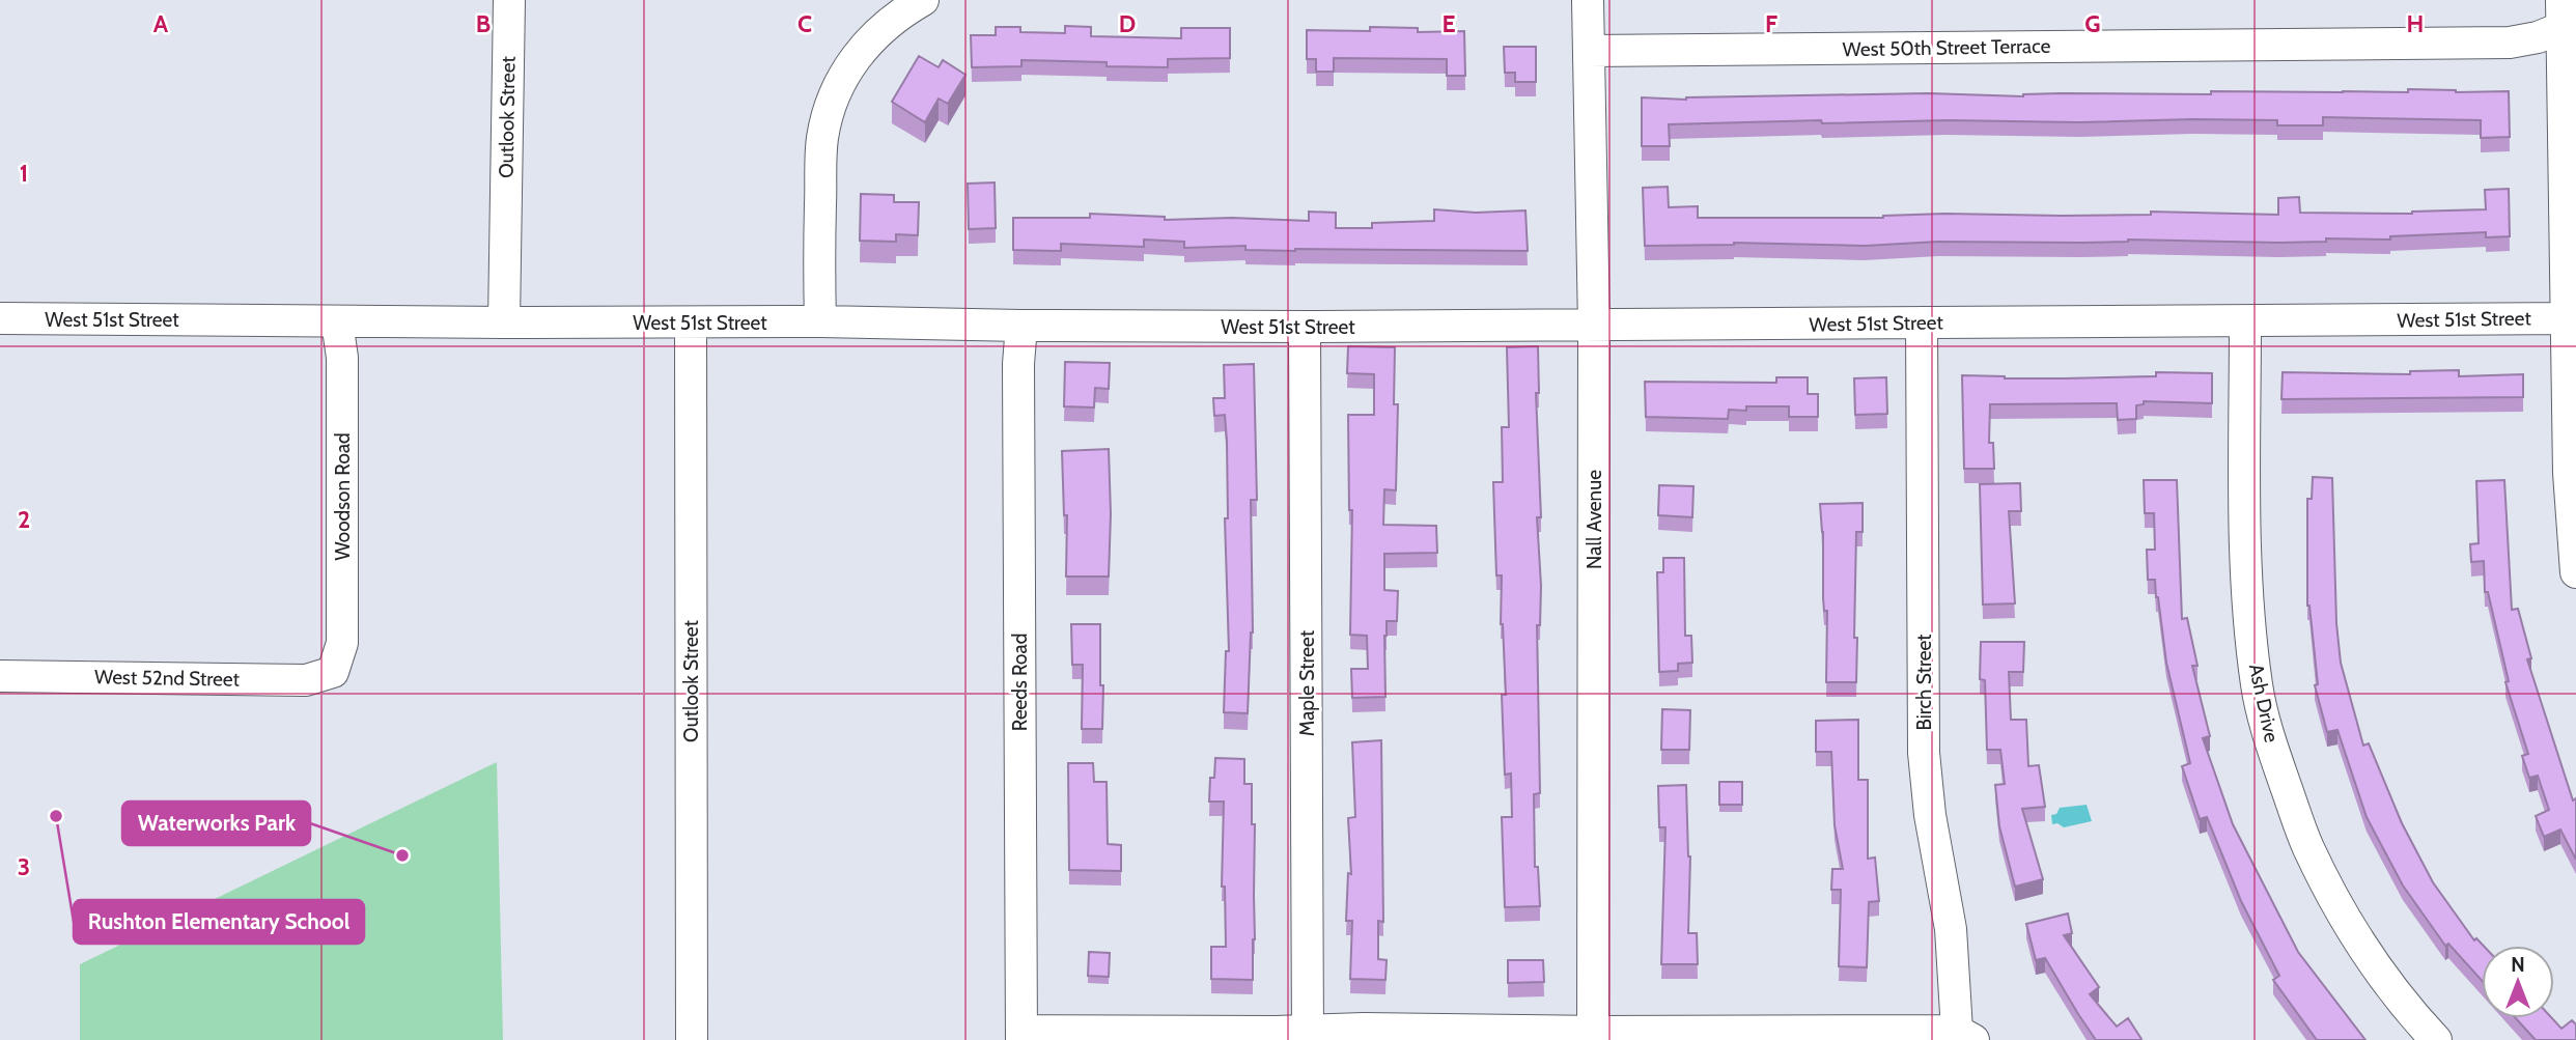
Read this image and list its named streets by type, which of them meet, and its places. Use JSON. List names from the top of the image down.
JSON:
{
  "streets": {
    "street": [
      "West 50th Street Terrace",
      "Outlook Street",
      "West 51st Street",
      "Woodson Road",
      "Nall Avenue",
      "West 52nd Street",
      "Reeds Road",
      "Birch Street",
      "Maple Street",
      "Ash Drive"
    ]
  },
  "crossings": [
    ["West 50th Street Terrace", "Nall Avenue"],
    ["Outlook Street", "West 51st Street"],
    ["West 51st Street", "Woodson Road"],
    ["West 51st Street", "Nall Avenue"],
    ["West 51st Street", "Reeds Road"],
    ["West 51st Street", "Birch Street"],
    ["West 51st Street", "Maple Street"],
    ["West 51st Street", "Ash Drive"],
    ["Woodson Road", "West 52nd Street"]
  ],
  "places": ["Rushton Elementary School", "Waterworks Park"],
  "north": "top",
  "grid": {
    "columns": [
      "A",
      "B",
      "C",
      "D",
      "E",
      "F",
      "G",
      "H"
    ],
    "rows": ["1", "2", "3"]
  }
}
